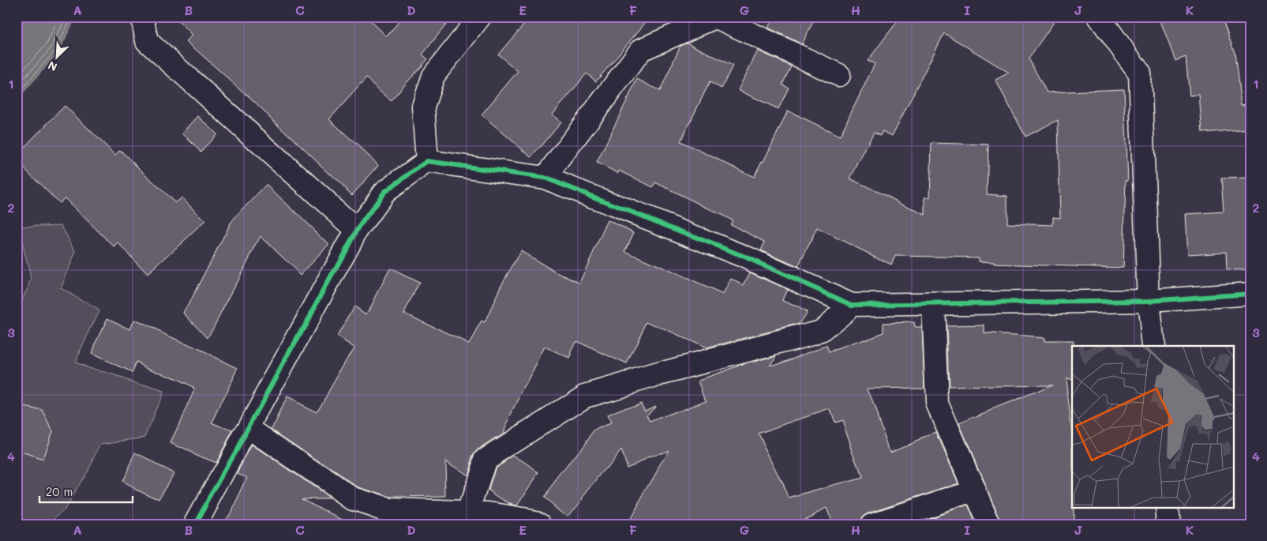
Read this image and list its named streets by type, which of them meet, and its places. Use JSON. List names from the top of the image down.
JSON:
{
  "scale_bar": "20 m",
  "north": "bottom left",
  "grid": {
    "columns": [
      "A",
      "B",
      "C",
      "D",
      "E",
      "F",
      "G",
      "H",
      "I",
      "J",
      "K"
    ],
    "rows": [
      "1",
      "2",
      "3",
      "4"
    ]
  }
}
